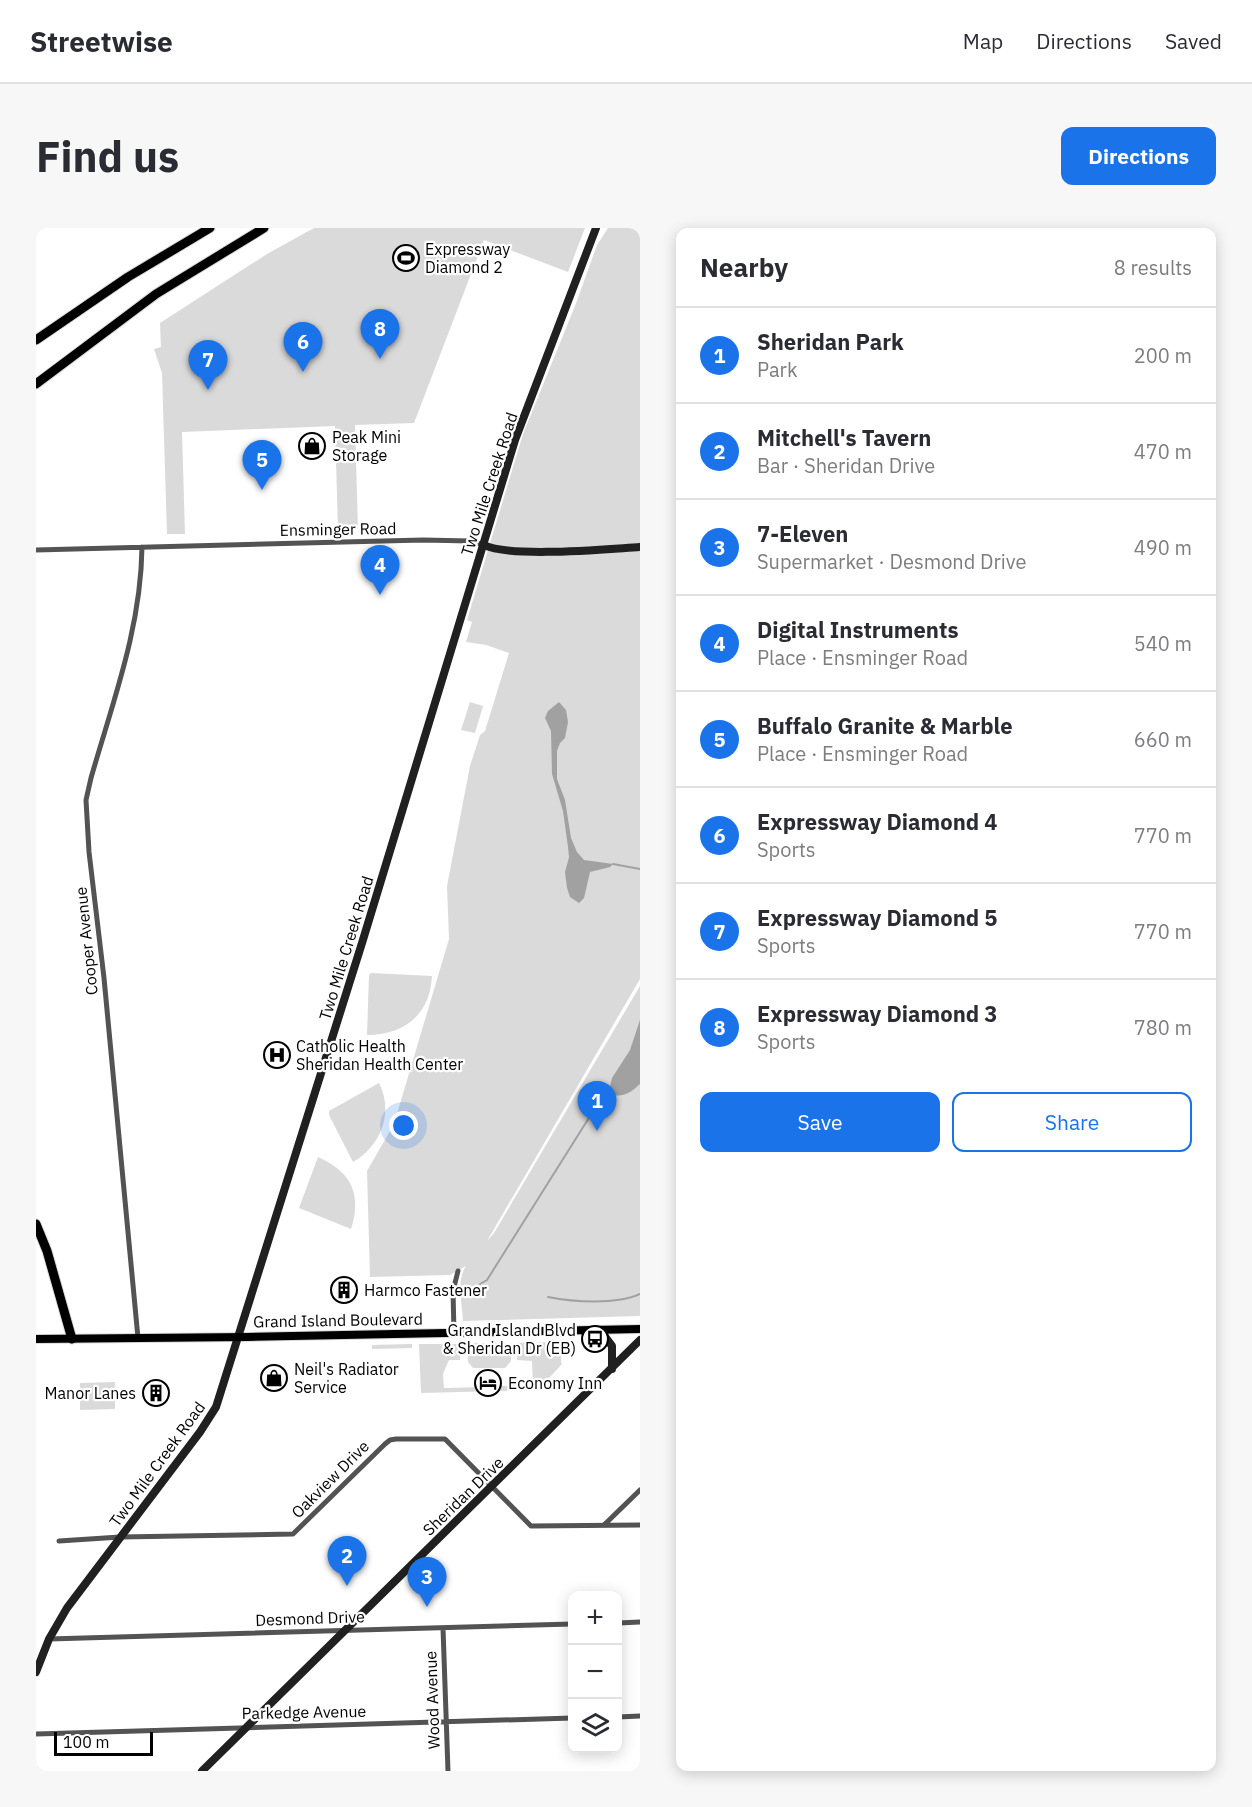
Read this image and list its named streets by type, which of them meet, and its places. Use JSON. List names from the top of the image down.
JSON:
{
  "streets": {
    "main road": ["Grand Island Boulevard"],
    "street": [
      "Two Mile Creek Road",
      "Ensminger Road",
      "Cooper Avenue",
      "Oakview Drive",
      "Sheridan Drive",
      "Desmond Drive",
      "Wood Avenue",
      "Parkedge Avenue"
    ]
  },
  "crossings": [
    ["Two Mile Creek Road", "Ensminger Road"],
    ["Two Mile Creek Road", "Grand Island Boulevard"],
    ["Two Mile Creek Road", "Oakview Drive"],
    ["Two Mile Creek Road", "Desmond Drive"],
    ["Ensminger Road", "Cooper Avenue"],
    ["Cooper Avenue", "Grand Island Boulevard"],
    ["Oakview Drive", "Sheridan Drive"],
    ["Sheridan Drive", "Desmond Drive"],
    ["Sheridan Drive", "Parkedge Avenue"],
    ["Desmond Drive", "Wood Avenue"],
    ["Wood Avenue", "Parkedge Avenue"]
  ],
  "places": {
    "sports": ["Expressway Diamond 2"],
    "shop": ["Peak Mini Storage", "Neil's Radiator Service"],
    "hospital": ["Catholic Health Sheridan Health Center"],
    "building": ["Harmco Fastener", "Manor Lanes"],
    "bus stop": ["Grand Island Blvd & Sheridan Dr (EB)"],
    "hotel": ["Economy Inn"]
  },
  "scale_bar": "100 m",
  "page": {
    "header": "Streetwise",
    "nav": ["Map", "Directions", "Saved"],
    "buttons": [
      "Directions",
      ["Save", "Share"]
    ],
    "title": "Find us",
    "heading": ["Nearby", "8 results"],
    "list": [
      {
        "mark": "1",
        "name": "Sheridan Park",
        "note": "Park",
        "value": "200 m"
      },
      {
        "mark": "2",
        "name": "Mitchell's Tavern",
        "note": "Bar · Sheridan Drive",
        "value": "470 m"
      },
      {
        "mark": "3",
        "name": "7-Eleven",
        "note": "Supermarket · Desmond Drive",
        "value": "490 m"
      },
      {
        "mark": "4",
        "name": "Digital Instruments",
        "note": "Place · Ensminger Road",
        "value": "540 m"
      },
      {
        "mark": "5",
        "name": "Buffalo Granite & Marble",
        "note": "Place · Ensminger Road",
        "value": "660 m"
      },
      {
        "mark": "6",
        "name": "Expressway Diamond 4",
        "note": "Sports",
        "value": "770 m"
      },
      {
        "mark": "7",
        "name": "Expressway Diamond 5",
        "note": "Sports",
        "value": "770 m"
      },
      {
        "mark": "8",
        "name": "Expressway Diamond 3",
        "note": "Sports",
        "value": "780 m"
      }
    ],
    "pins": [
      "8",
      "6",
      "7",
      "5",
      "4",
      "1",
      "2",
      "3"
    ],
    "map_buttons": ["+", "−"],
    "scale": "100 m"
  }
}
